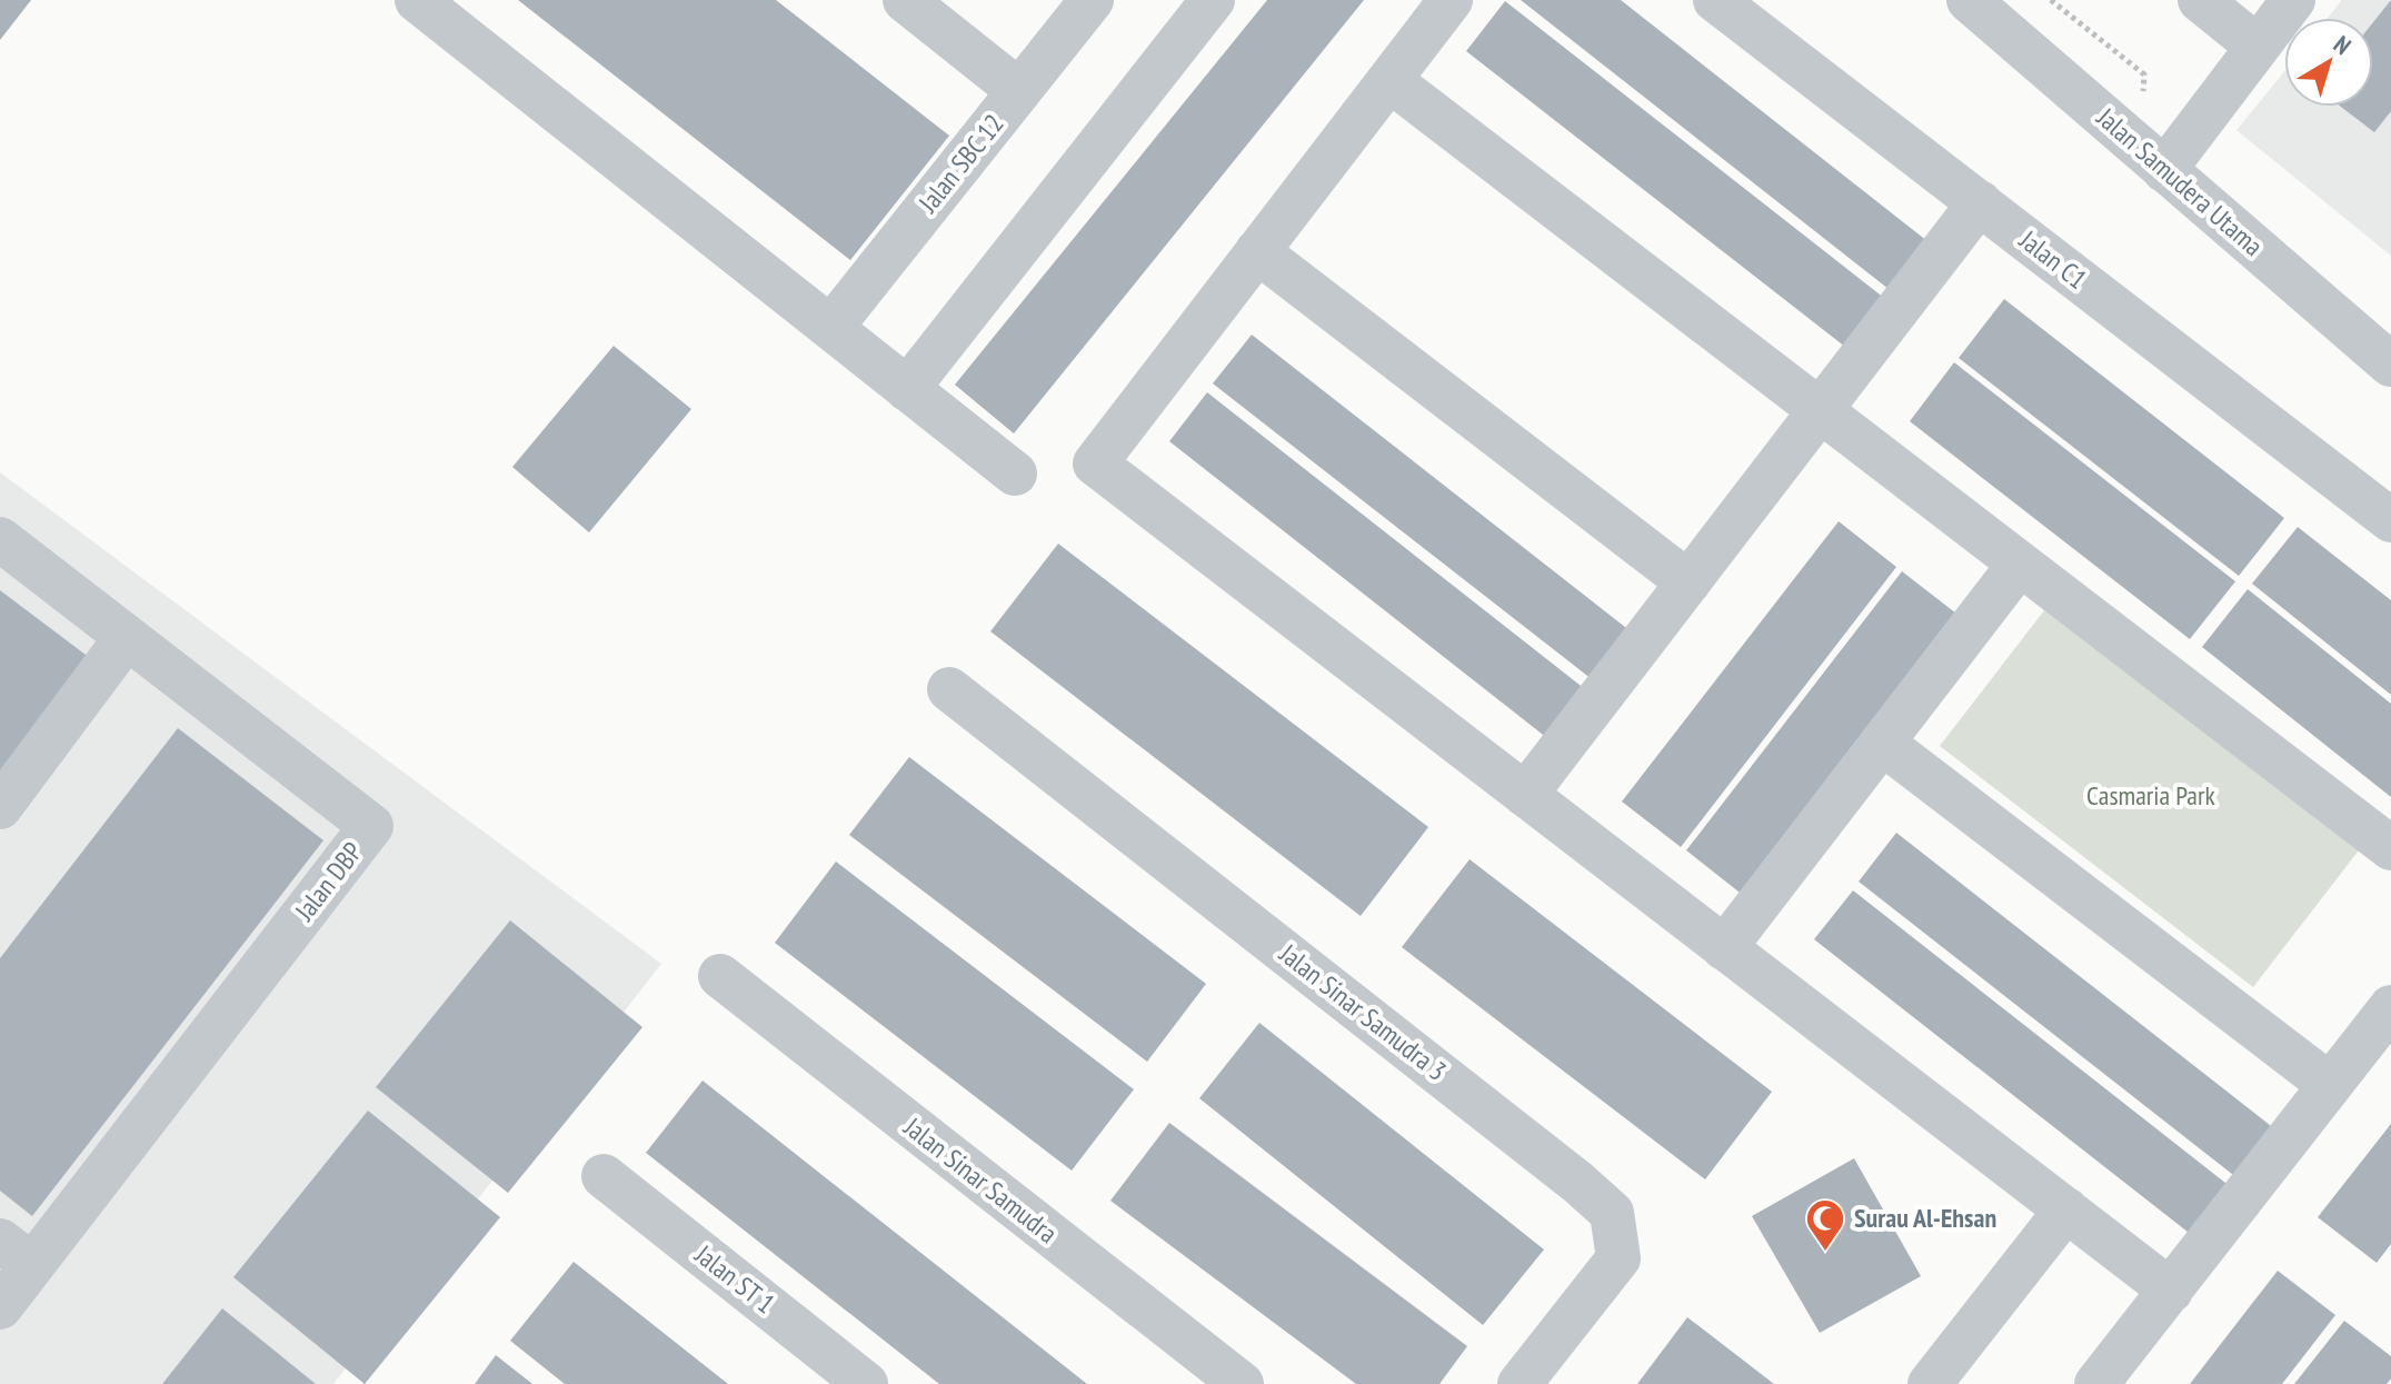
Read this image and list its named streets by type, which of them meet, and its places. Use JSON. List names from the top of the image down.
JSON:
{
  "streets": {
    "street": [
      "Jalan SBC 12",
      "Jalan Samudera Utama",
      "Jalan C1",
      "Jalan DBP",
      "Jalan Sinar Samudra 3",
      "Jalan Sinar Samudra",
      "Jalan ST 1"
    ]
  },
  "parks": ["Casmaria Park"],
  "places": {
    "mosque": ["Surau Al-Ehsan"]
  },
  "north": "top right"
}
